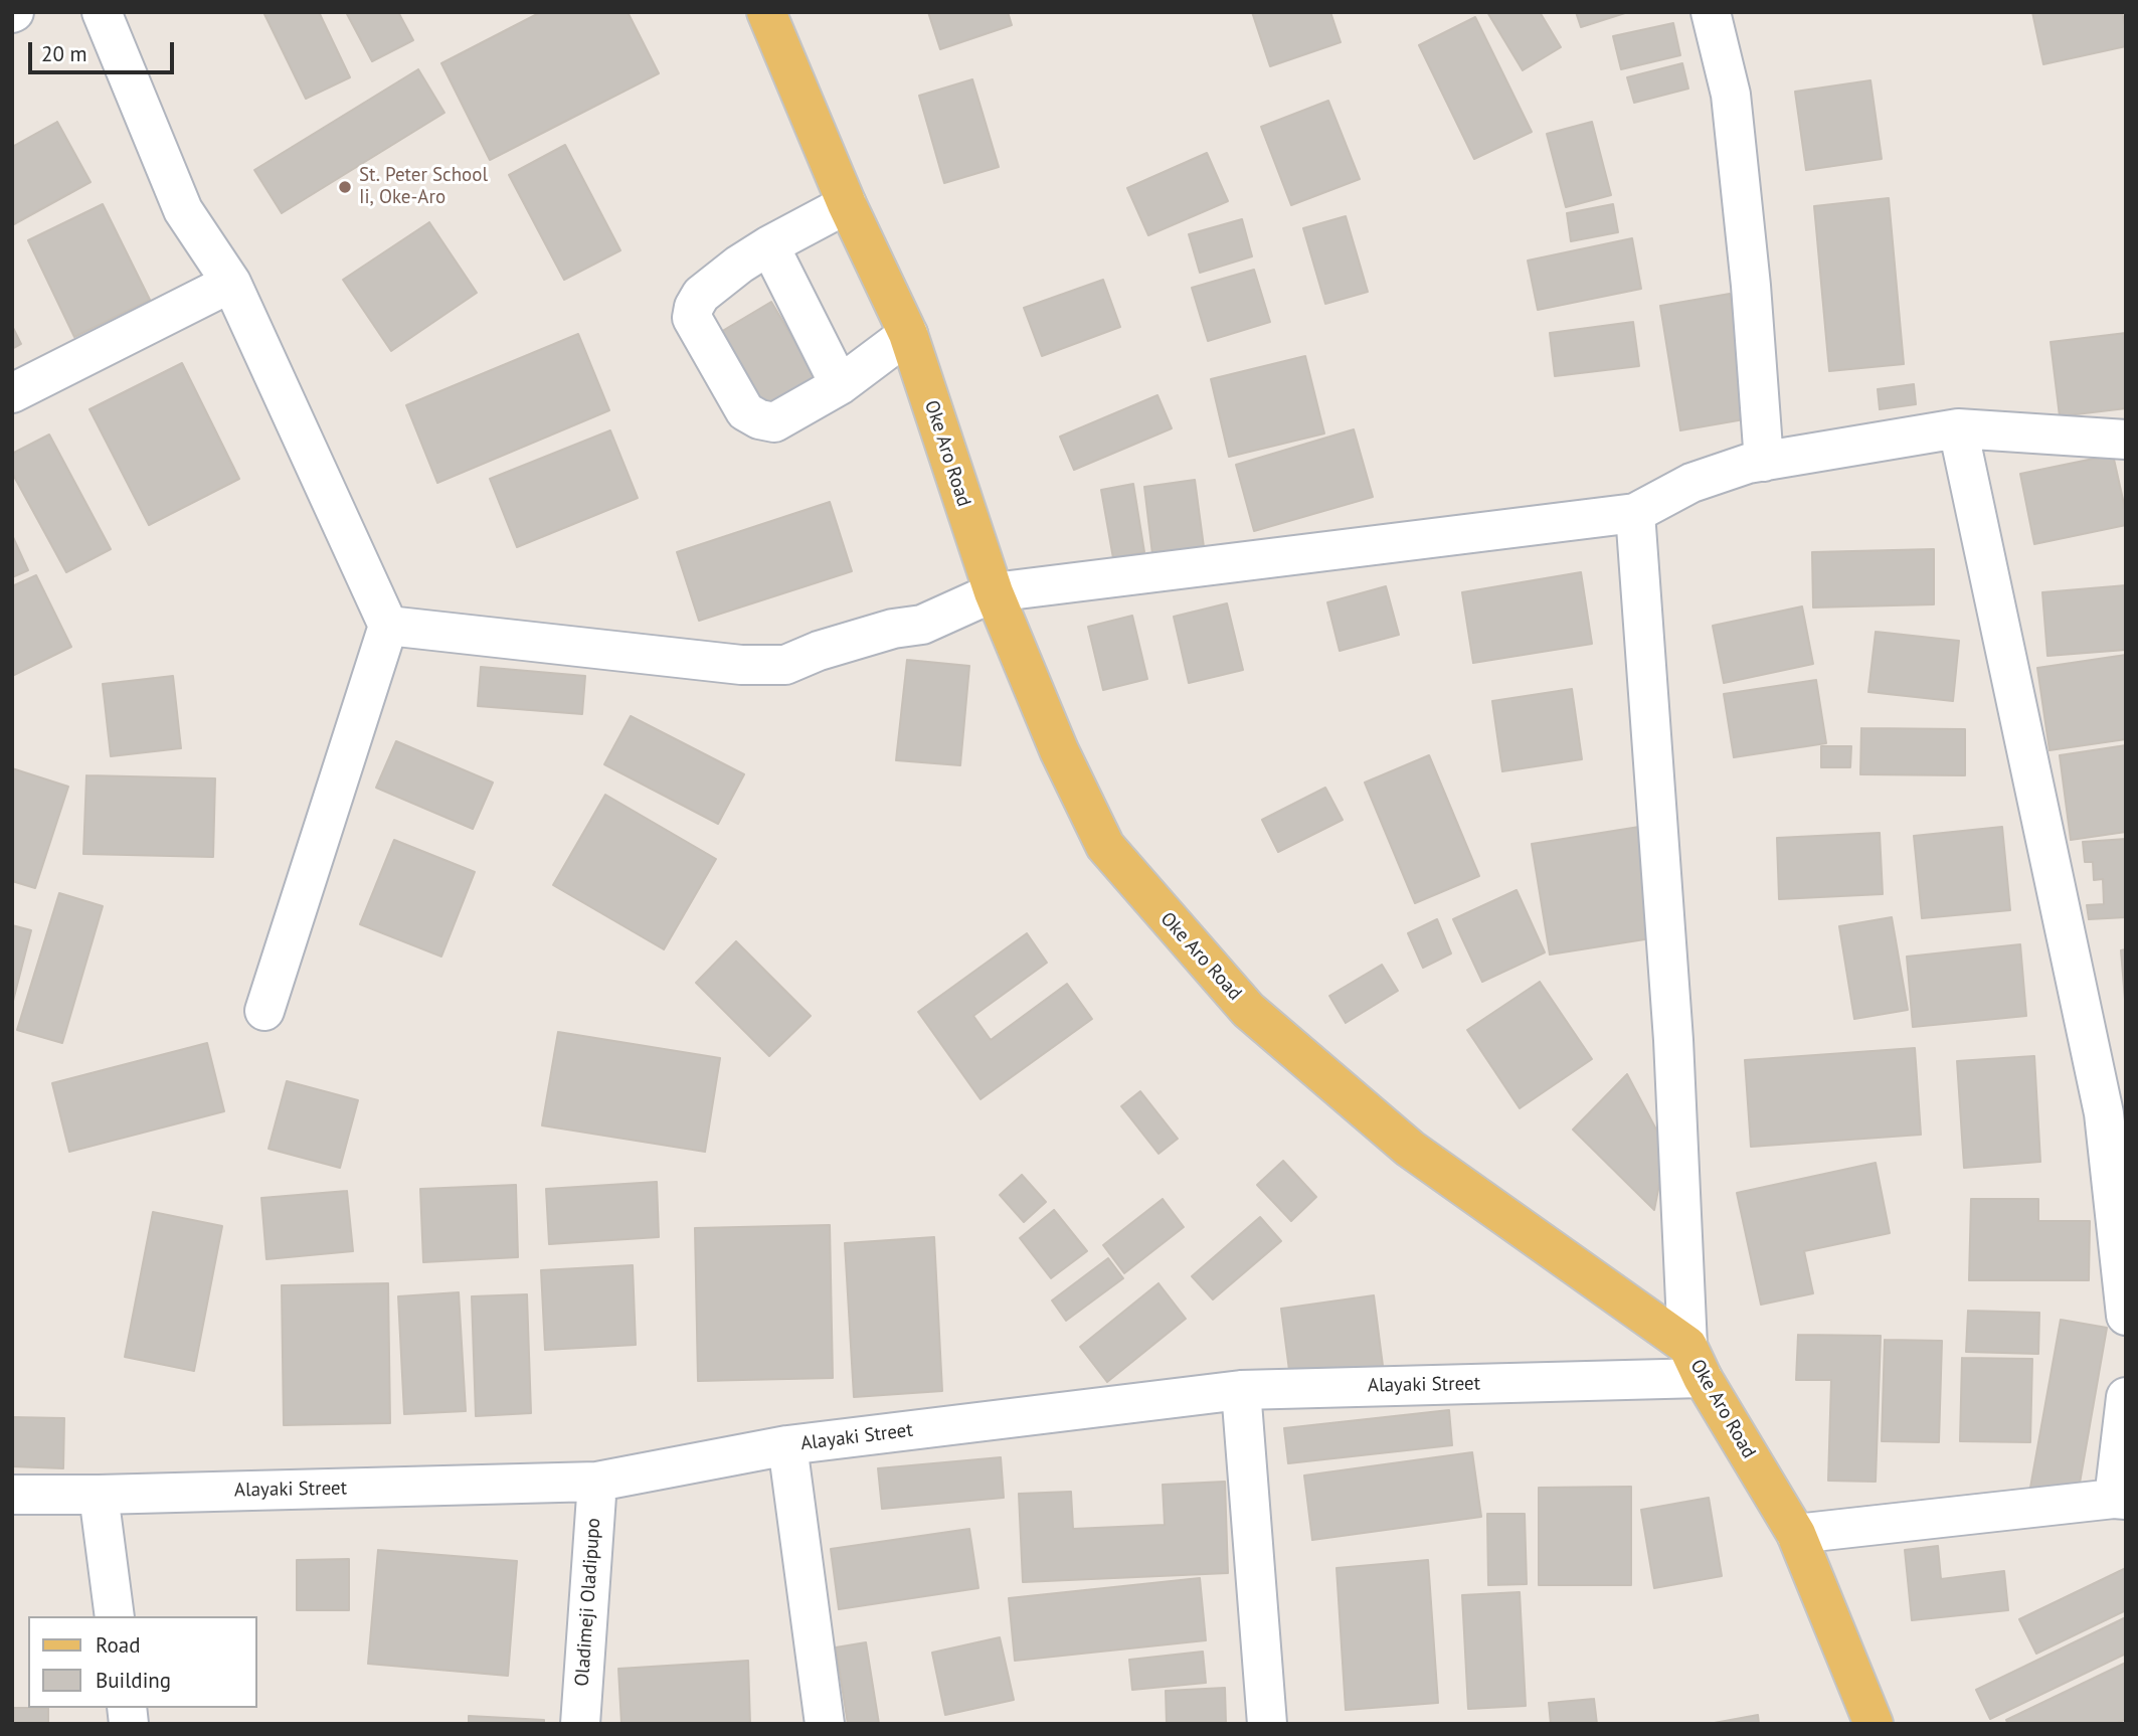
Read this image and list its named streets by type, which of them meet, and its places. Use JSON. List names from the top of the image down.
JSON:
{
  "streets": {
    "main road": ["Oke Aro Road"],
    "street": ["Alayaki Street", "Oladimeji Oladipupo"]
  },
  "crossings": [
    ["Oke Aro Road", "Alayaki Street"],
    ["Alayaki Street", "Oladimeji Oladipupo"]
  ],
  "places": ["St. Peter School Ii, Oke-Aro"],
  "legend": ["Road", "Building"],
  "scale_bar": "20 m"
}
